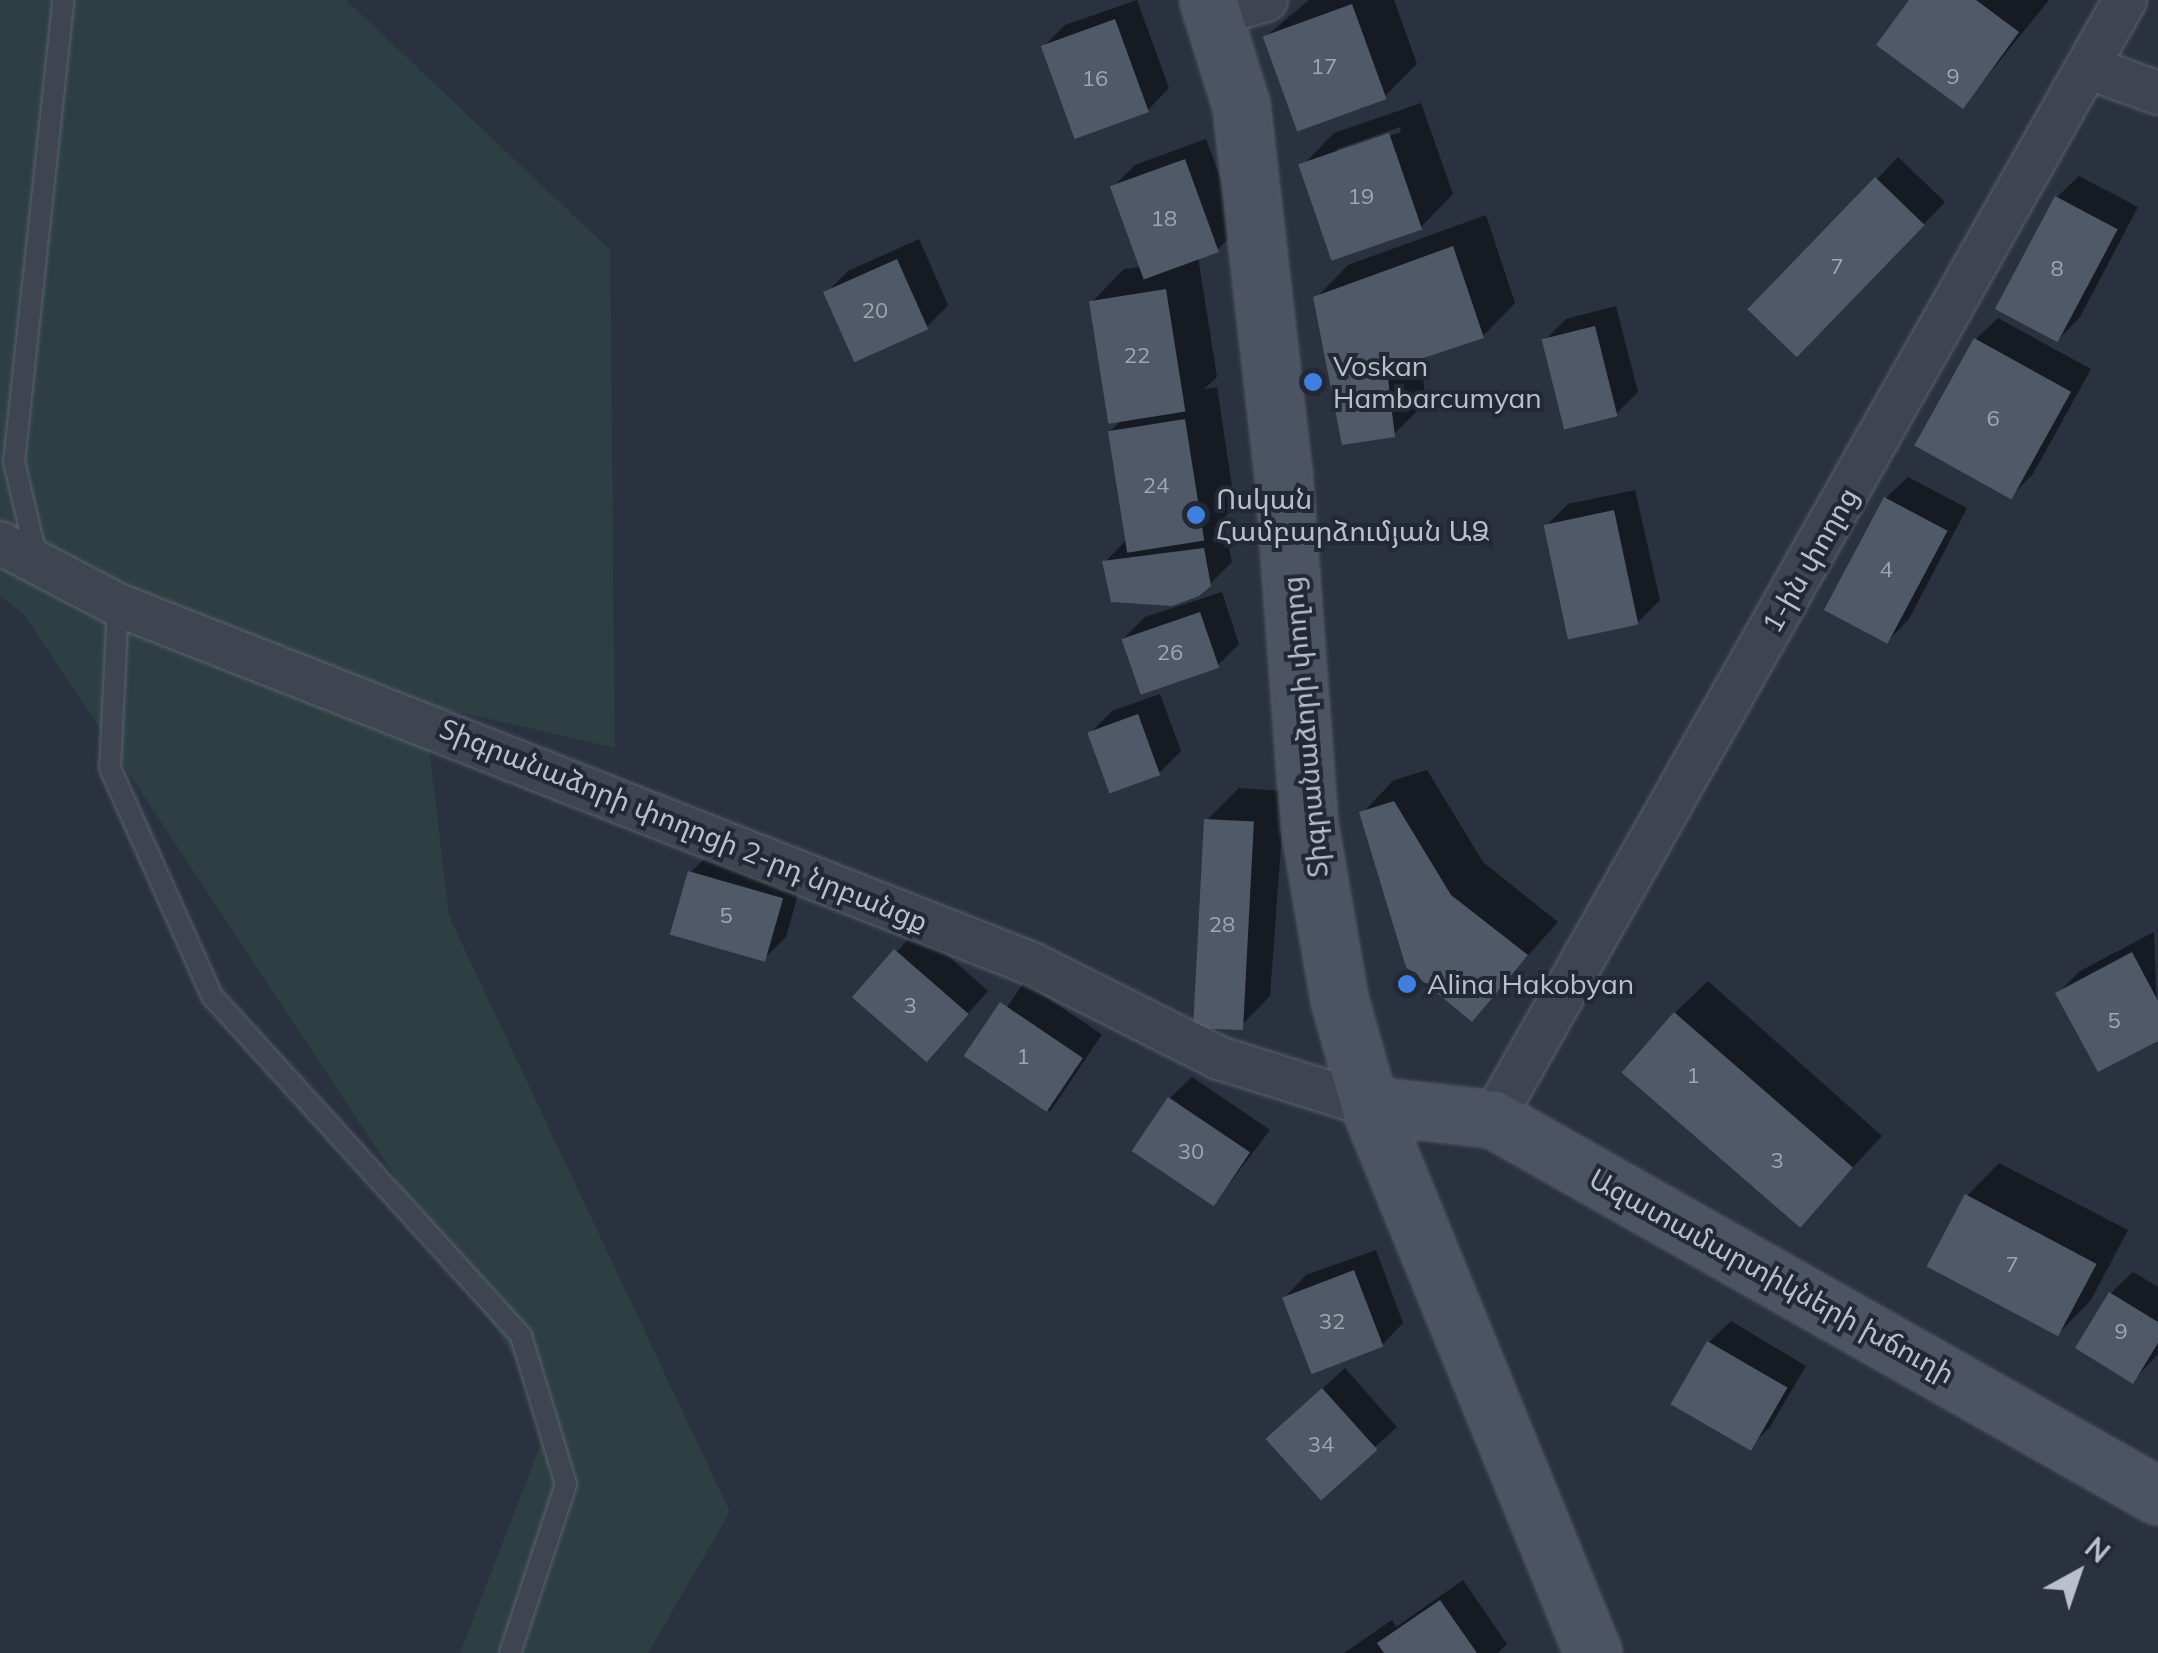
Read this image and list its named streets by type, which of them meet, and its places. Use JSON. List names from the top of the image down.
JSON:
{
  "streets": {
    "main road": ["Տիգրանաձորի փողոց", "Ազատամարտիկների խճուղի"],
    "street": ["1-ին փողոց", "Տիգրանաձորի փողոցի 2-րդ նրբանցք"]
  },
  "crossings": [
    ["1-ին փողոց", "Ազատամարտիկների խճուղի"],
    ["Տիգրանաձորի փողոց", "Տիգրանաձորի փողոցի 2-րդ նրբանցք"],
    ["Տիգրանաձորի փողոց", "Ազատամարտիկների խճուղի"],
    ["Տիգրանաձորի փողոցի 2-րդ նրբանցք", "Ազատամարտիկների խճուղի"]
  ],
  "places": ["Voskan Hambarcumyan", "Ոսկան Համբարձումյան ԱՁ", "Alina Hakobyan"],
  "house_numbers": [
    "17",
    "9",
    "16",
    "19",
    "18",
    "7",
    "8",
    "20",
    "22",
    "6",
    "24",
    "4",
    "26",
    "5",
    "28",
    "3",
    "5",
    "1",
    "1",
    "30",
    "3",
    "7",
    "32",
    "9",
    "34"
  ],
  "north": "top right"
}
